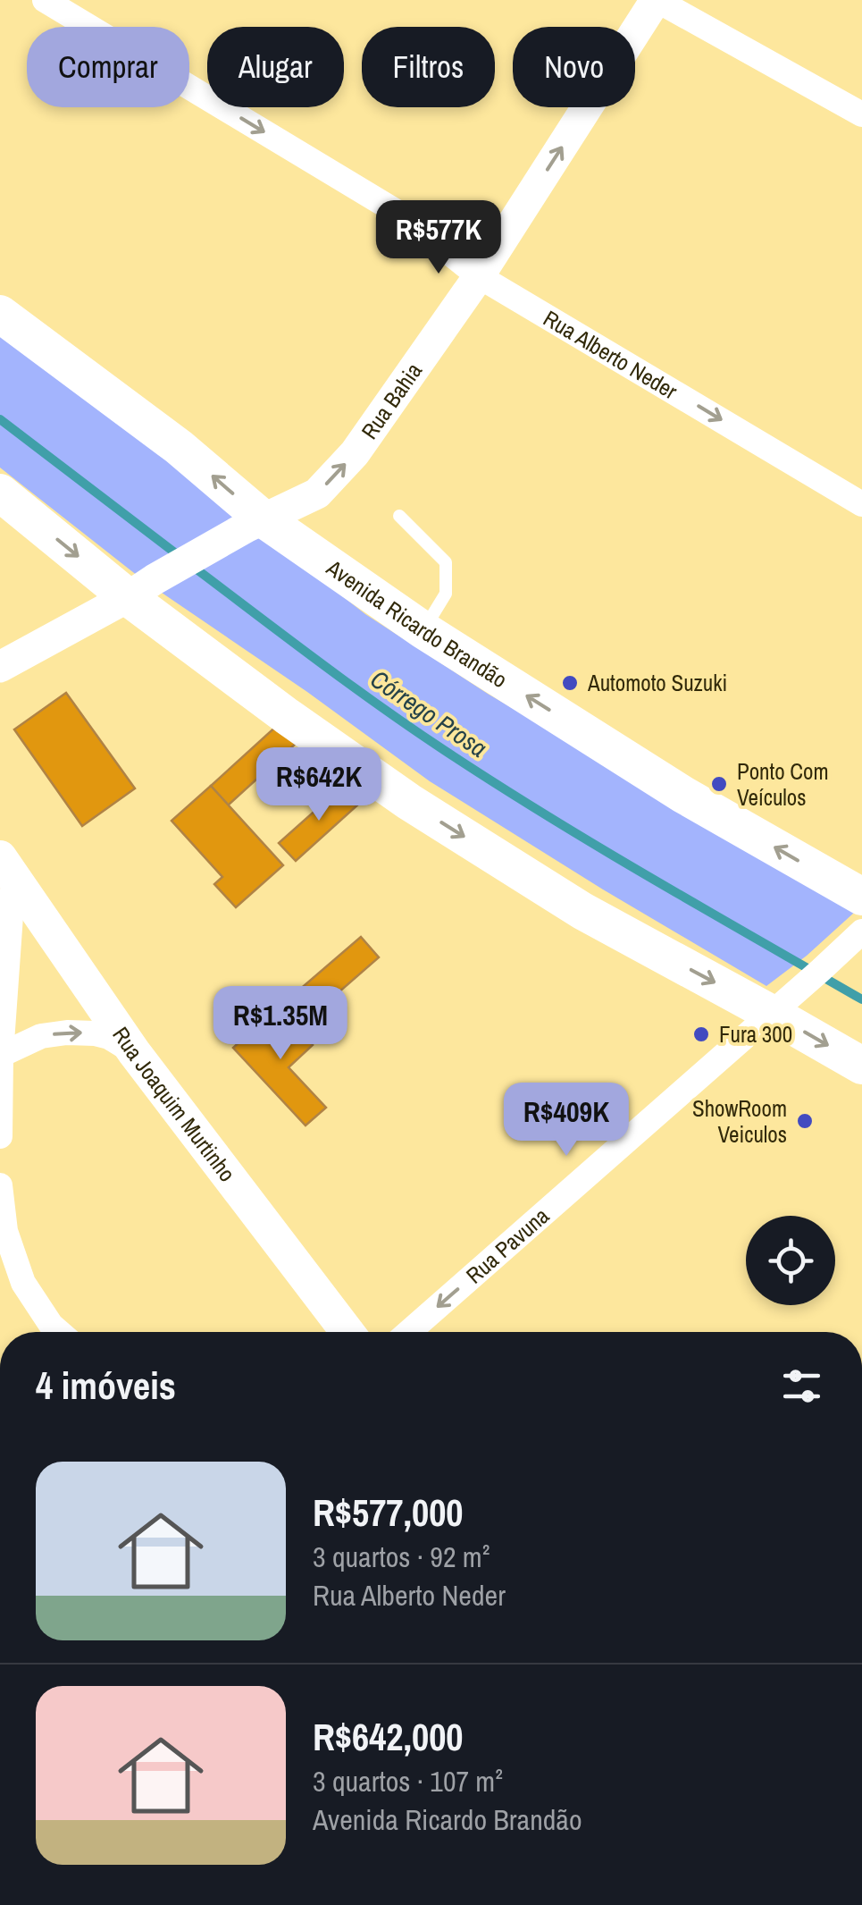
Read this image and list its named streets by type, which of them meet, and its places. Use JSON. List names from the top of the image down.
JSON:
{
  "streets": {
    "main road": ["Avenida Ricardo Brandão", "Rua Joaquim Murtinho"],
    "street": ["Rua Alberto Neder", "Rua Bahia", "Rua Pavuna"]
  },
  "crossings": [
    ["Rua Alberto Neder", "Rua Bahia"],
    ["Rua Bahia", "Avenida Ricardo Brandão"]
  ],
  "one_way": ["Rua Alberto Neder", "Rua Bahia", "Rua Pavuna"],
  "water": ["Córrego Prosa"],
  "places": [
    "Automoto Suzuki",
    "Ponto Com Veículos",
    "Fura 300",
    "ShowRoom Veiculos"
  ],
  "page": {
    "chip": [
      "Comprar",
      "Alugar",
      "Filtros",
      "Novo"
    ],
    "price": [
      "R$577K",
      "R$642K",
      "R$1.35M",
      "R$409K"
    ],
    "heading": "4 imóveis",
    "list": [
      {
        "name": "R$577,000",
        "note": "3 quartos · 92 m² · Rua Alberto Neder"
      },
      {
        "name": "R$642,000",
        "note": "3 quartos · 107 m² · Avenida Ricardo Brandão"
      }
    ]
  }
}
